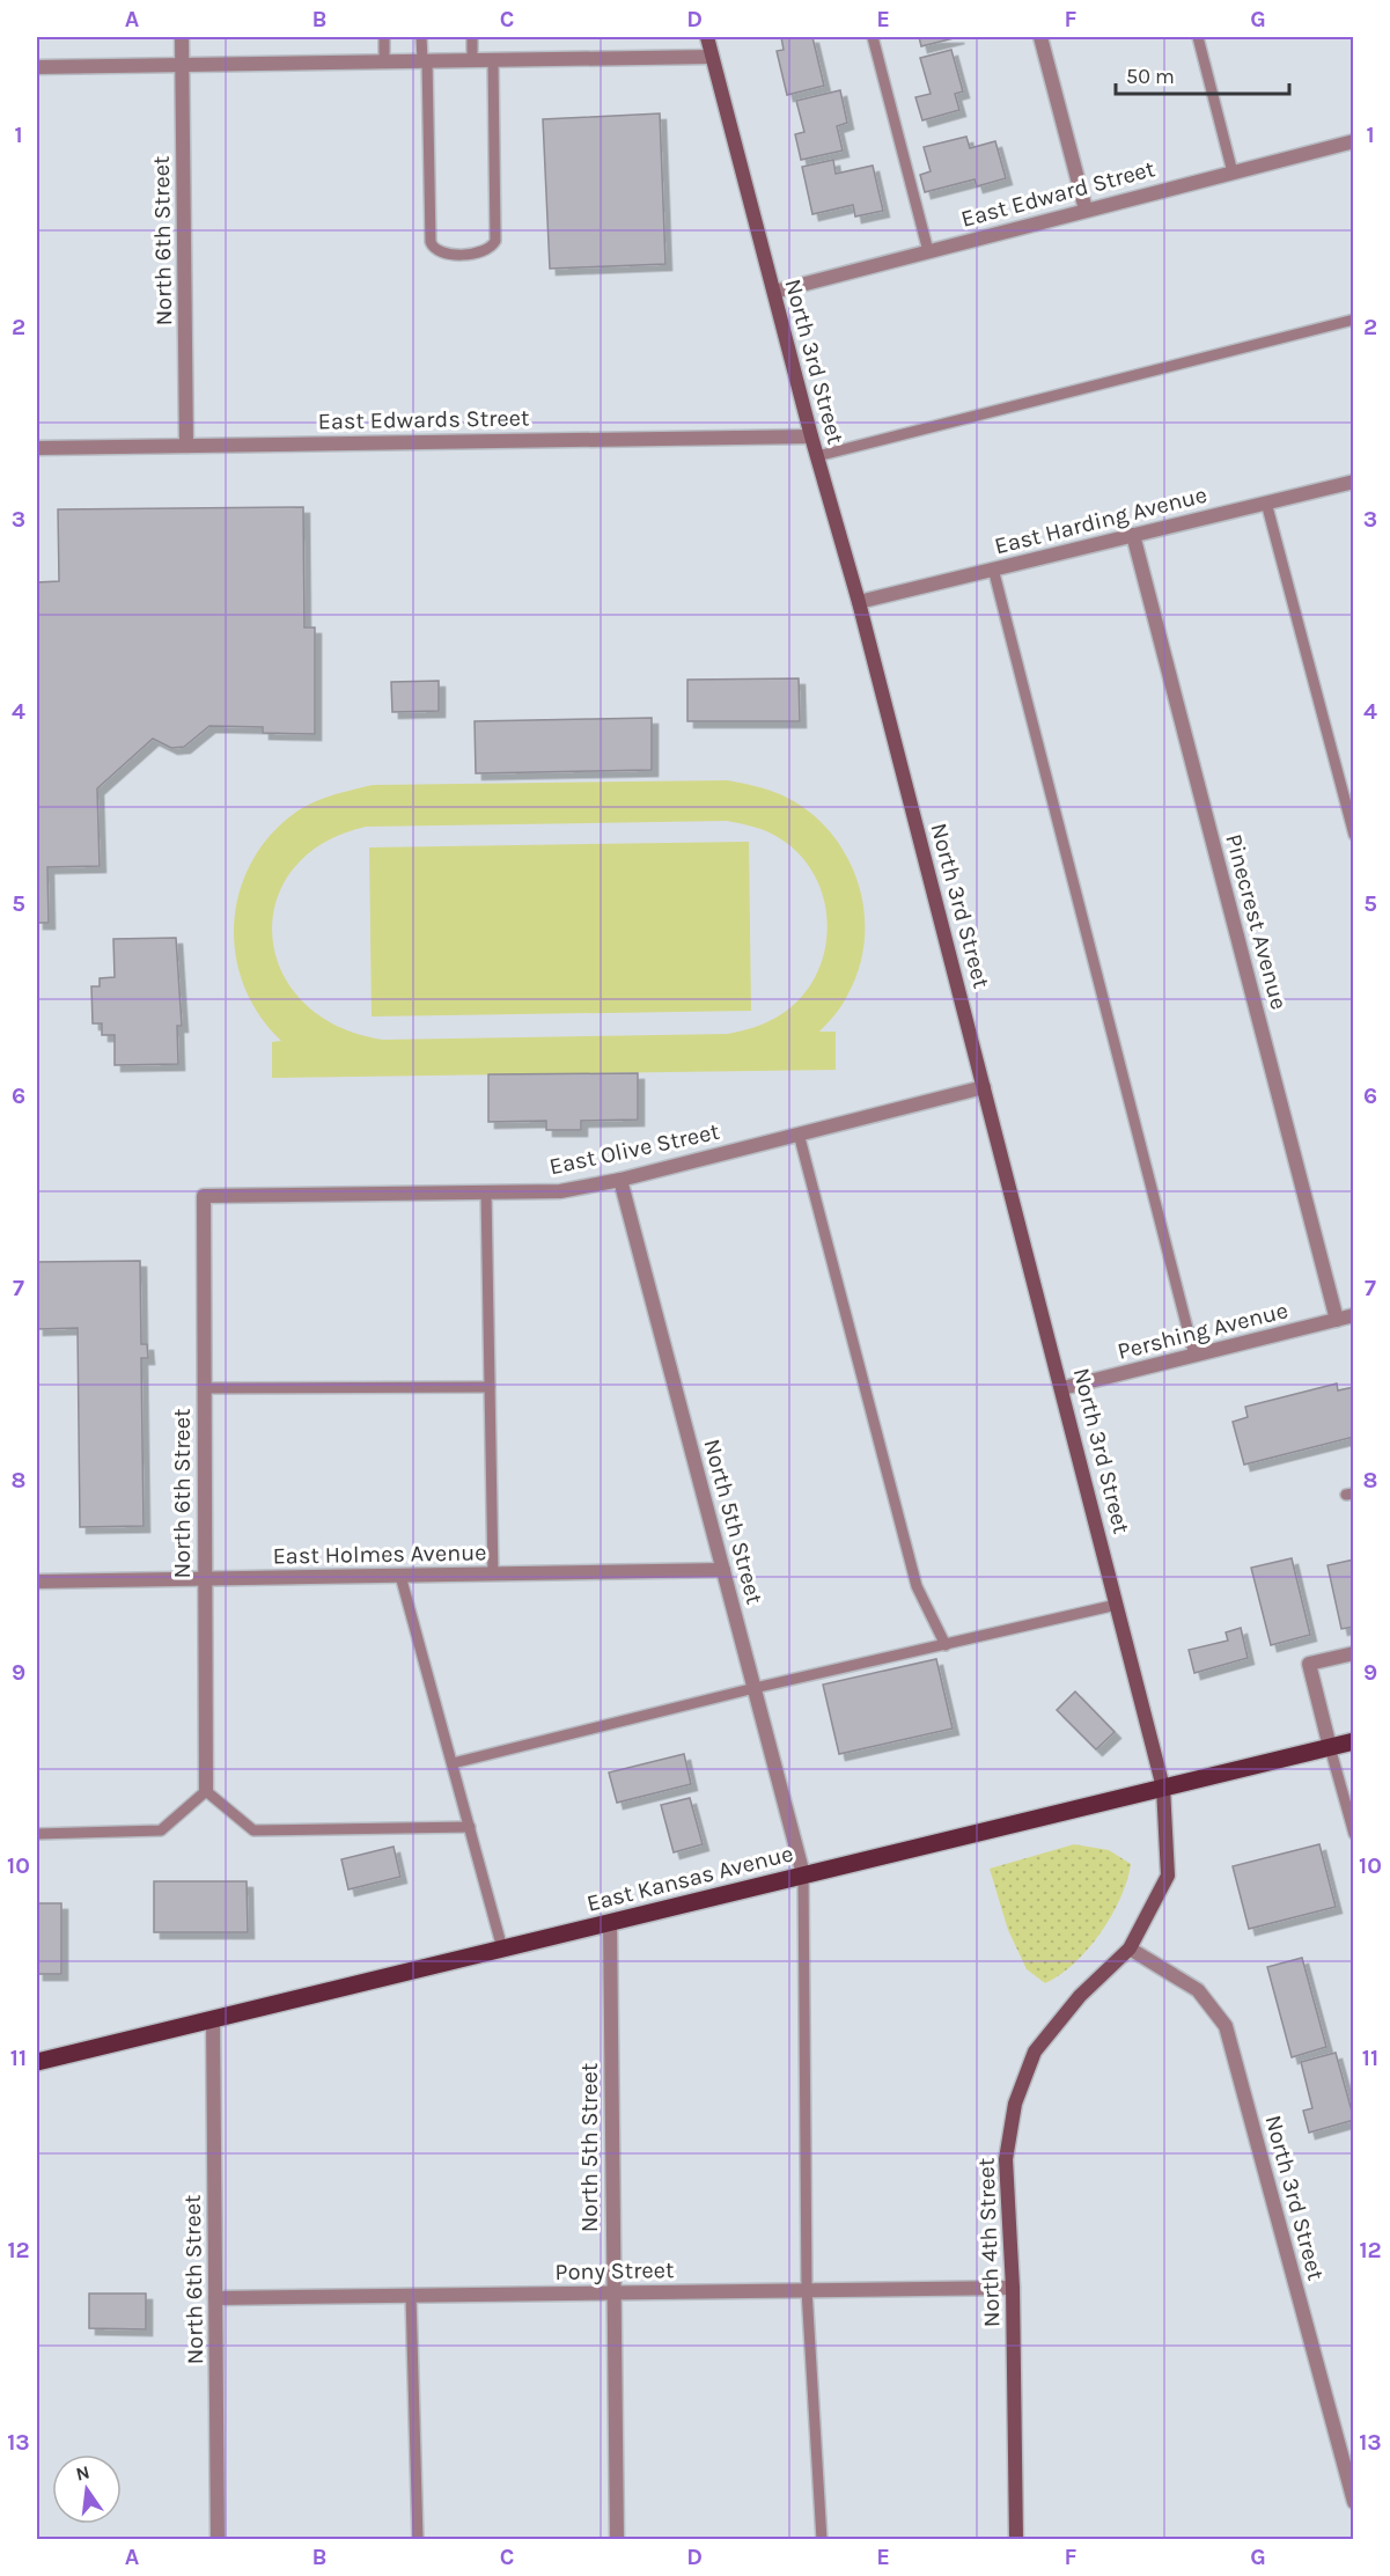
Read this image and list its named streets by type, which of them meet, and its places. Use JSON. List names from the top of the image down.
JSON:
{
  "streets": {
    "main road": ["North 3rd Street", "East Kansas Avenue", "North 4th Street"],
    "street": [
      "East Edward Street",
      "North 6th Street",
      "East Edwards Street",
      "East Harding Avenue",
      "Pinecrest Avenue",
      "East Olive Street",
      "Pershing Avenue",
      "North 5th Street",
      "East Holmes Avenue",
      "Pony Street"
    ]
  },
  "crossings": [
    ["East Edward Street", "North 3rd Street"],
    ["North 6th Street", "East Edwards Street"],
    ["North 6th Street", "East Olive Street"],
    ["North 6th Street", "East Holmes Avenue"],
    ["North 6th Street", "East Kansas Avenue"],
    ["North 6th Street", "Pony Street"],
    ["North 3rd Street", "East Edwards Street"],
    ["North 3rd Street", "East Harding Avenue"],
    ["North 3rd Street", "East Olive Street"],
    ["North 3rd Street", "Pershing Avenue"],
    ["North 3rd Street", "East Kansas Avenue"],
    ["North 3rd Street", "North 4th Street"],
    ["East Harding Avenue", "Pinecrest Avenue"],
    ["Pinecrest Avenue", "Pershing Avenue"],
    ["East Olive Street", "North 5th Street"],
    ["North 5th Street", "East Holmes Avenue"],
    ["North 5th Street", "East Kansas Avenue"],
    ["North 5th Street", "Pony Street"],
    ["East Kansas Avenue", "North 4th Street"],
    ["North 4th Street", "Pony Street"]
  ],
  "scale_bar": "50 m",
  "north": "top",
  "grid": {
    "columns": [
      "A",
      "B",
      "C",
      "D",
      "E",
      "F",
      "G"
    ],
    "rows": [
      "1",
      "2",
      "3",
      "4",
      "5",
      "6",
      "7",
      "8",
      "9",
      "10",
      "11",
      "12",
      "13"
    ]
  }
}
